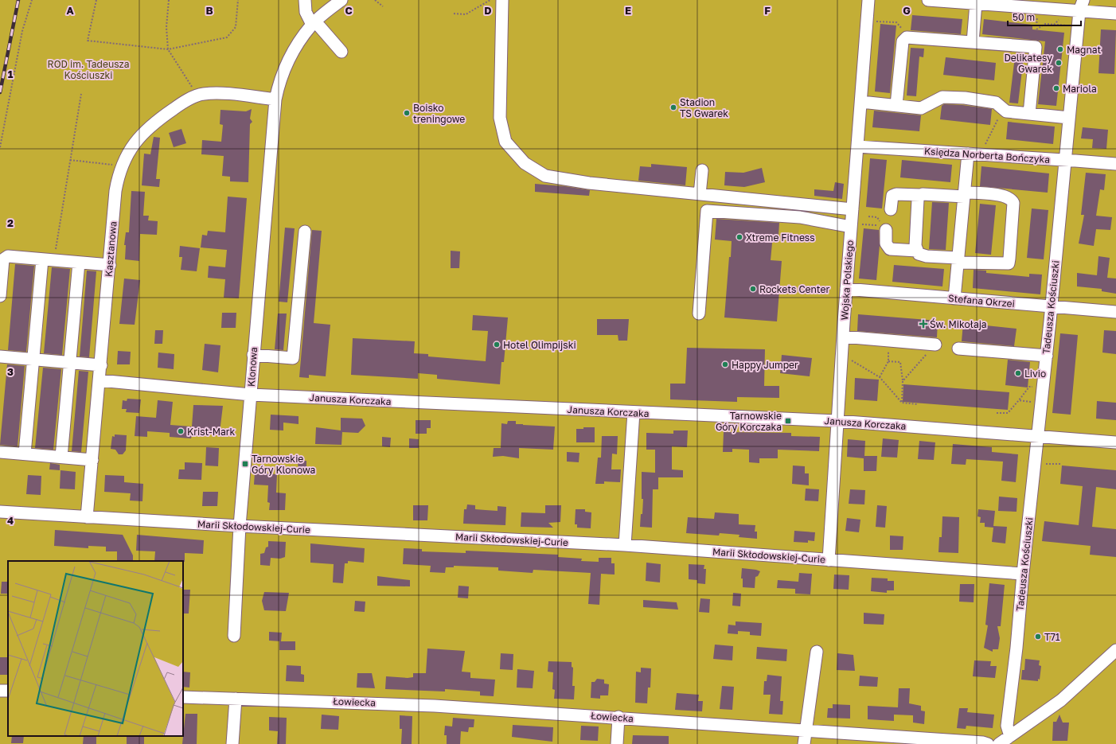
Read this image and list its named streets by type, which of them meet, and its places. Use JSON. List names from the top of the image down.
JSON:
{
  "streets": {
    "street": [
      "Księdza Norberta Bończyka",
      "Kasztanowa",
      "Wojska Polskiego",
      "Stefana Okrzei",
      "Tadeusza Kościuszki",
      "Klonowa",
      "Janusza Korczaka",
      "Marii Skłodowskiej-Curie",
      "Łowiecka"
    ]
  },
  "crossings": [
    ["Księdza Norberta Bończyka", "Wojska Polskiego"],
    ["Księdza Norberta Bończyka", "Tadeusza Kościuszki"],
    ["Kasztanowa", "Klonowa"],
    ["Kasztanowa", "Janusza Korczaka"],
    ["Kasztanowa", "Marii Skłodowskiej-Curie"],
    ["Wojska Polskiego", "Stefana Okrzei"],
    ["Wojska Polskiego", "Janusza Korczaka"],
    ["Wojska Polskiego", "Marii Skłodowskiej-Curie"],
    ["Stefana Okrzei", "Tadeusza Kościuszki"],
    ["Tadeusza Kościuszki", "Janusza Korczaka"],
    ["Tadeusza Kościuszki", "Marii Skłodowskiej-Curie"],
    ["Klonowa", "Janusza Korczaka"],
    ["Klonowa", "Marii Skłodowskiej-Curie"]
  ],
  "parks": ["ROD im. Tadeusza Kościuszki"],
  "places": {
    "other": [
      "Magnat",
      "Delikatesy Gwarek",
      "Mariola",
      "Stadion TS Gwarek",
      "Boisko treningowe",
      "Xtreme Fitness",
      "Rockets Center",
      "Hotel Olimpijski",
      "Happy Jumper",
      "Livio",
      "Krist-Mark",
      "T71"
    ],
    "health": ["Św. Mikołaja"],
    "transit": ["Tarnowskie Góry Korczaka", "Tarnowskie Góry Klonowa"]
  },
  "scale_bar": "50 m",
  "grid": {
    "columns": [
      "A",
      "B",
      "C",
      "D",
      "E",
      "F",
      "G"
    ],
    "rows": [
      "1",
      "2",
      "3",
      "4"
    ]
  }
}
